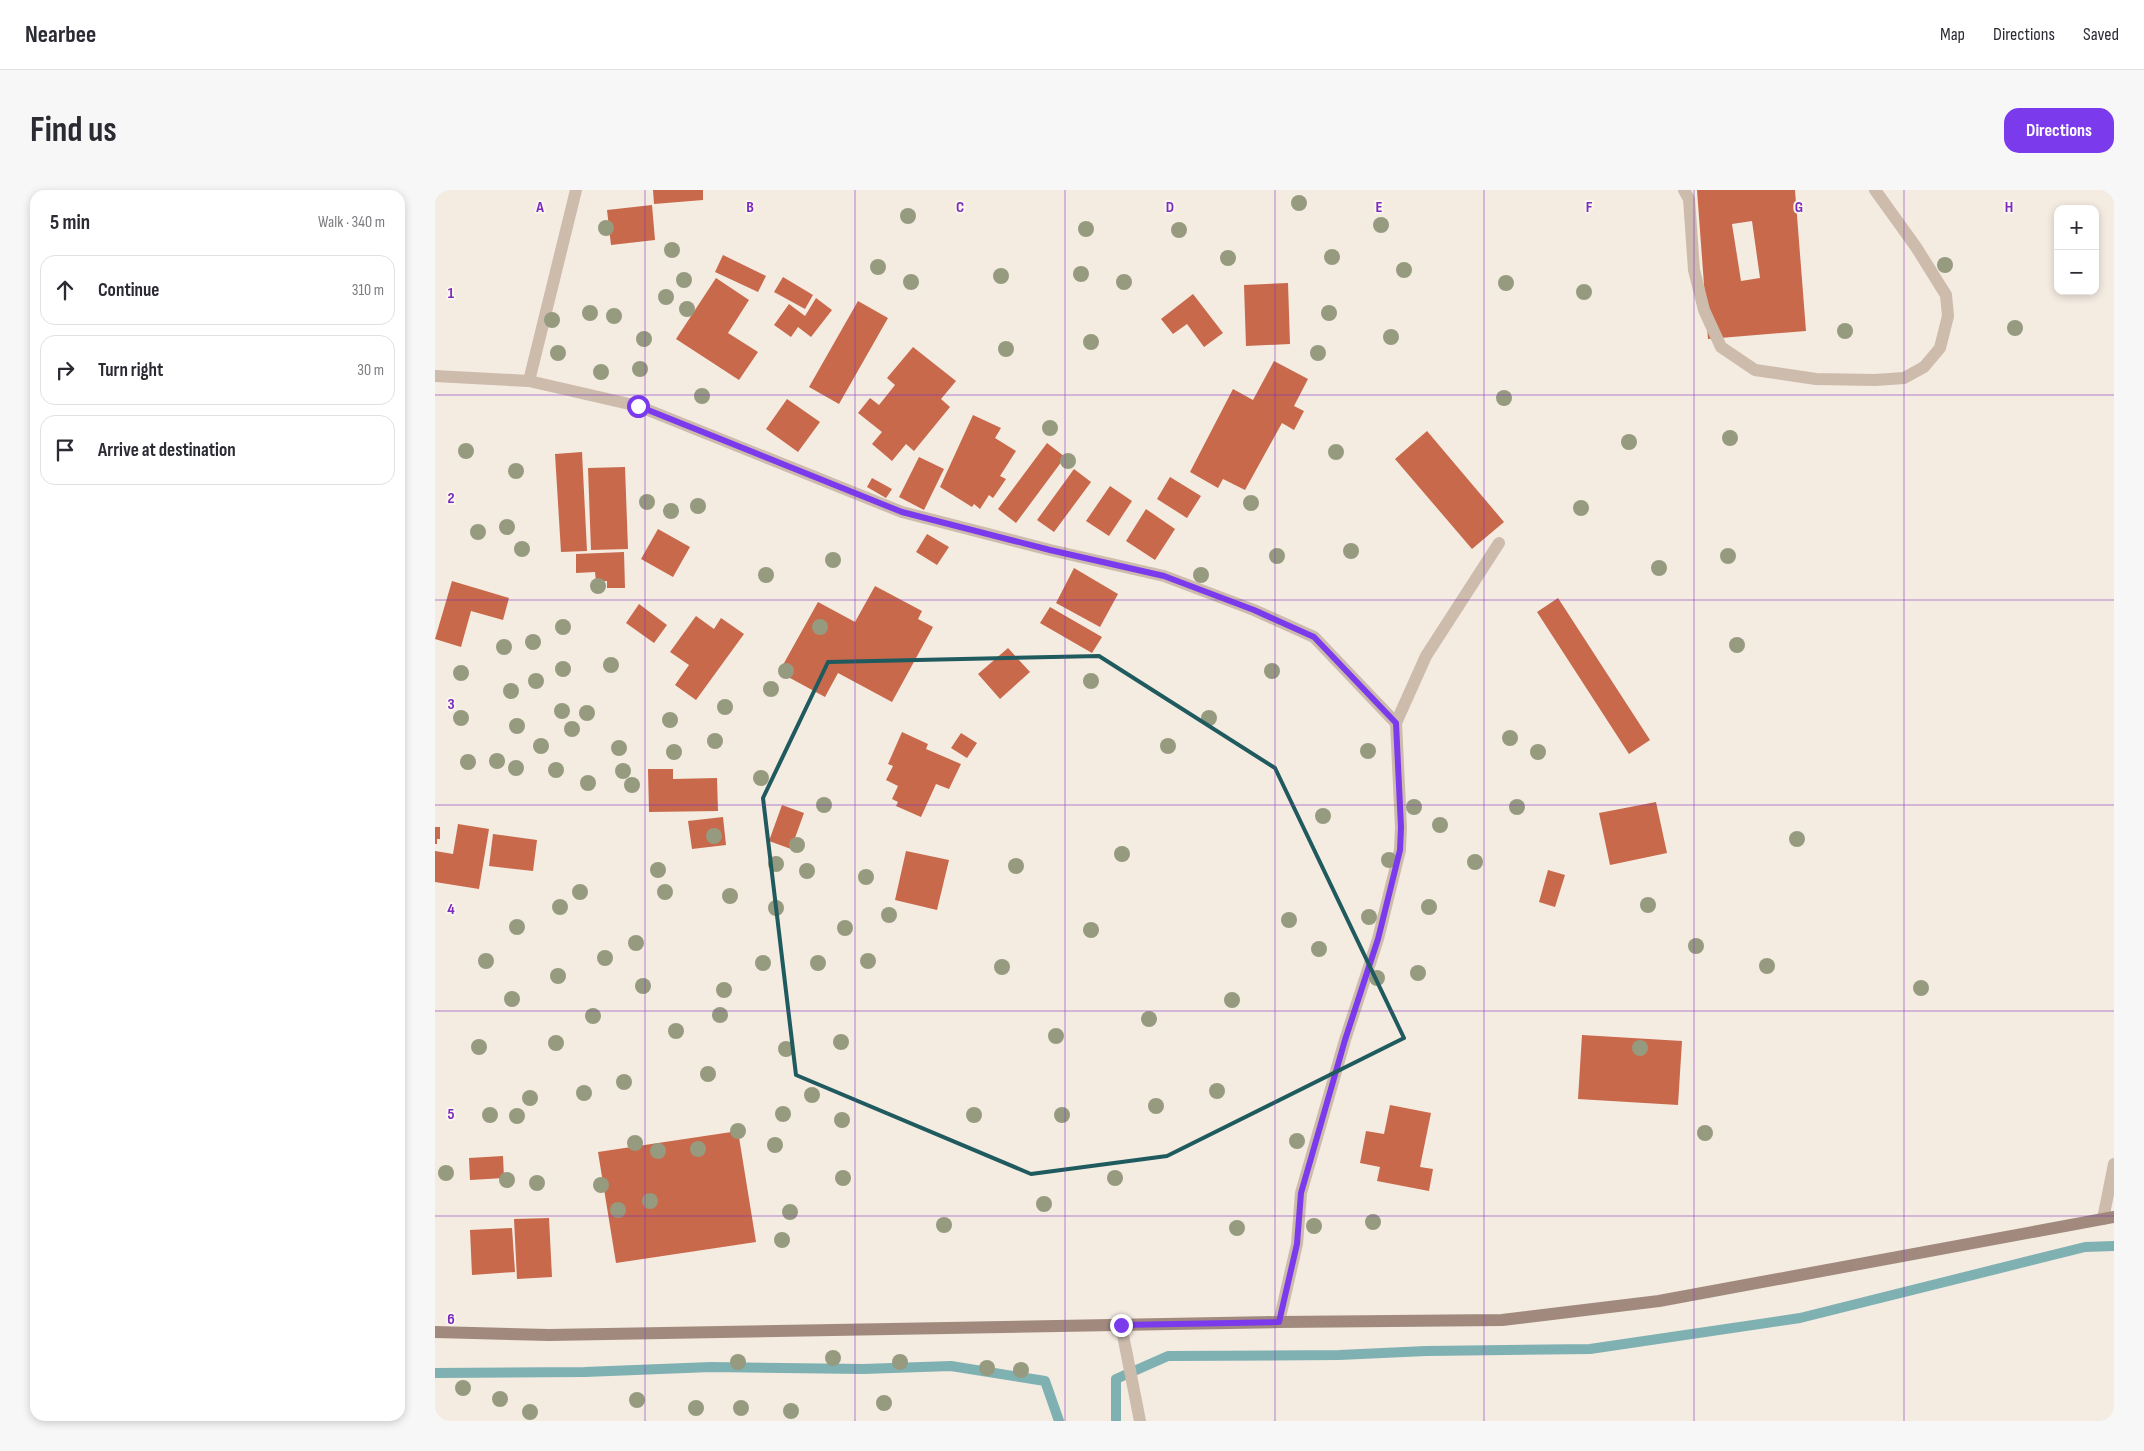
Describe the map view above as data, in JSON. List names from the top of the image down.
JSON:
{
  "page": {
    "header": "Nearbee",
    "nav": ["Map", "Directions", "Saved"],
    "buttons": "Directions",
    "title": "Find us",
    "heading": ["5 min", "Walk · 340 m"],
    "map_buttons": ["+", "−"],
    "list": [
      ["Continue", "310 m"],
      ["Turn right", "30 m"],
      "Arrive at destination"
    ]
  },
  "grid": {
    "columns": [
      "A",
      "B",
      "C",
      "D",
      "E",
      "F",
      "G",
      "H"
    ],
    "rows": [
      "1",
      "2",
      "3",
      "4",
      "5",
      "6"
    ]
  }
}
